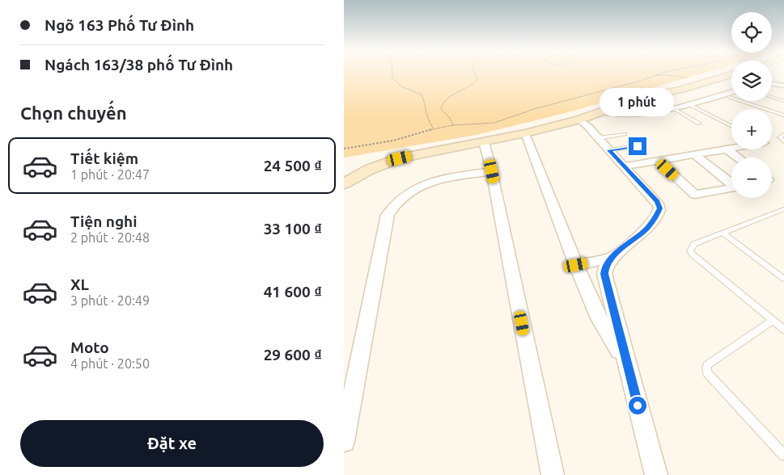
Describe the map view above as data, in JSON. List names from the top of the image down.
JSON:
{
  "page": {
    "banner": ["Ngõ 163 Phố Tư Đình", "Ngách 163/38 phố Tư Đình"],
    "map_buttons": ["+", "−"],
    "bubble": "1 phút",
    "heading": "Chọn chuyến",
    "list": [
      {
        "name": "Tiết kiệm",
        "note": "1 phút · 20:47",
        "value": "24 500 ₫"
      },
      {
        "name": "Tiện nghi",
        "note": "2 phút · 20:48",
        "value": "33 100 ₫"
      },
      {
        "name": "XL",
        "note": "3 phút · 20:49",
        "value": "41 600 ₫"
      },
      {
        "name": "Moto",
        "note": "4 phút · 20:50",
        "value": "29 600 ₫"
      }
    ],
    "buttons": "Đặt xe"
  }
}
